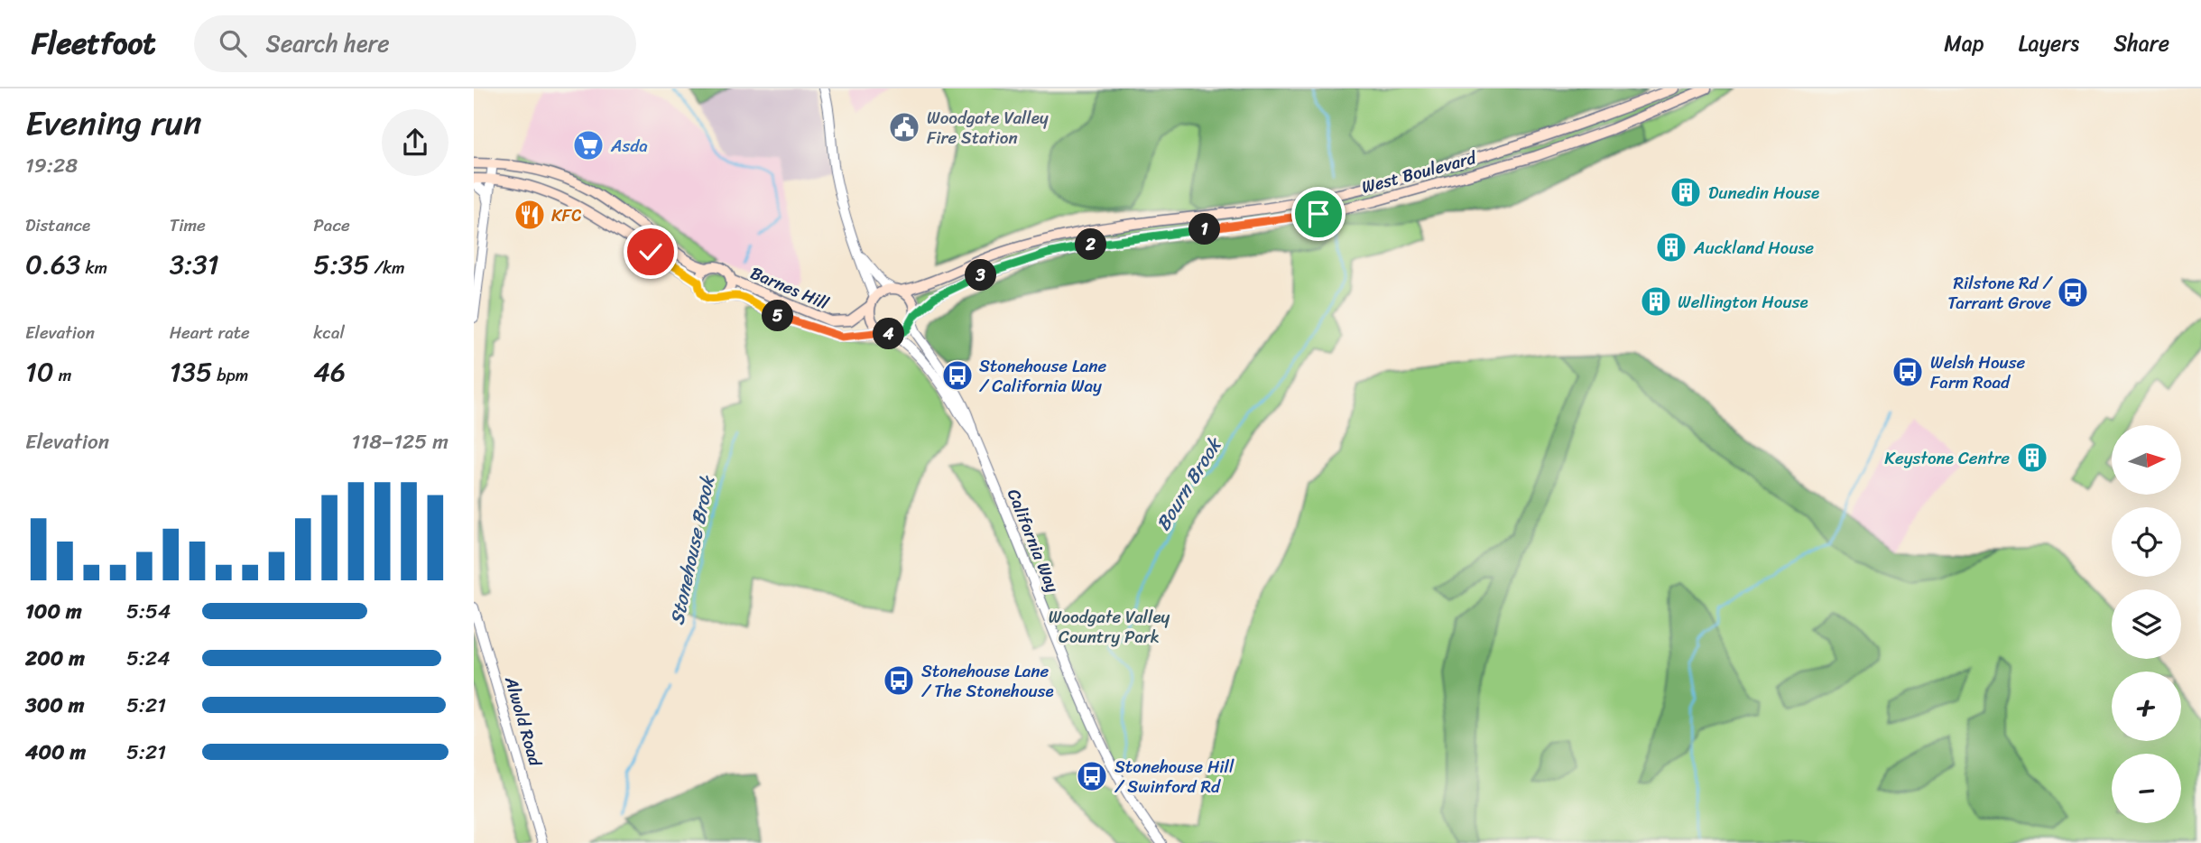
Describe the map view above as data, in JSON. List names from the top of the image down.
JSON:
{
  "streets": {
    "main road": ["West Boulevard", "Barnes Hill"],
    "street": ["California Way", "Alwold Road"]
  },
  "crossings": [
    ["West Boulevard", "Barnes Hill"],
    ["West Boulevard", "California Way"],
    ["Barnes Hill", "California Way"]
  ],
  "water": ["Bourn Brook", "Stonehouse Brook"],
  "parks": ["Woodgate Valley Country Park"],
  "places": {
    "public building": ["Woodgate Valley Fire Station"],
    "supermarket": ["Asda"],
    "building": [
      "Dunedin House",
      "Auckland House",
      "Wellington House",
      "Keystone Centre"
    ],
    "restaurant": ["KFC"],
    "bus stop": [
      "Rilstone Rd / Tarrant Grove",
      "Welsh House Farm Road",
      "Stonehouse Lane / California Way",
      "Stonehouse Lane / The Stonehouse",
      "Stonehouse Hill / Swinford Rd"
    ]
  },
  "north": "right",
  "page": {
    "header": "Fleetfoot",
    "search": "Search here",
    "nav": ["Map", "Layers", "Share"],
    "heading": ["Evening run", "19:28"],
    "stats": [
      ["Distance", "0.63 km"],
      ["Time", "3:31"],
      ["Pace", "5:35 /km"],
      ["Elevation", "10 m"],
      ["Heart rate", "135 bpm"],
      ["kcal", "46"]
    ],
    "pins": [
      "1",
      "2",
      "3",
      "5",
      "4"
    ],
    "chart": ["Elevation", "118–125 m"],
    "map_buttons": ["+", "−"],
    "list": [
      {
        "name": "100 m",
        "note": "5:54"
      },
      {
        "name": "200 m",
        "note": "5:24"
      },
      {
        "name": "300 m",
        "note": "5:21"
      },
      {
        "name": "400 m",
        "note": "5:21"
      }
    ]
  }
}
